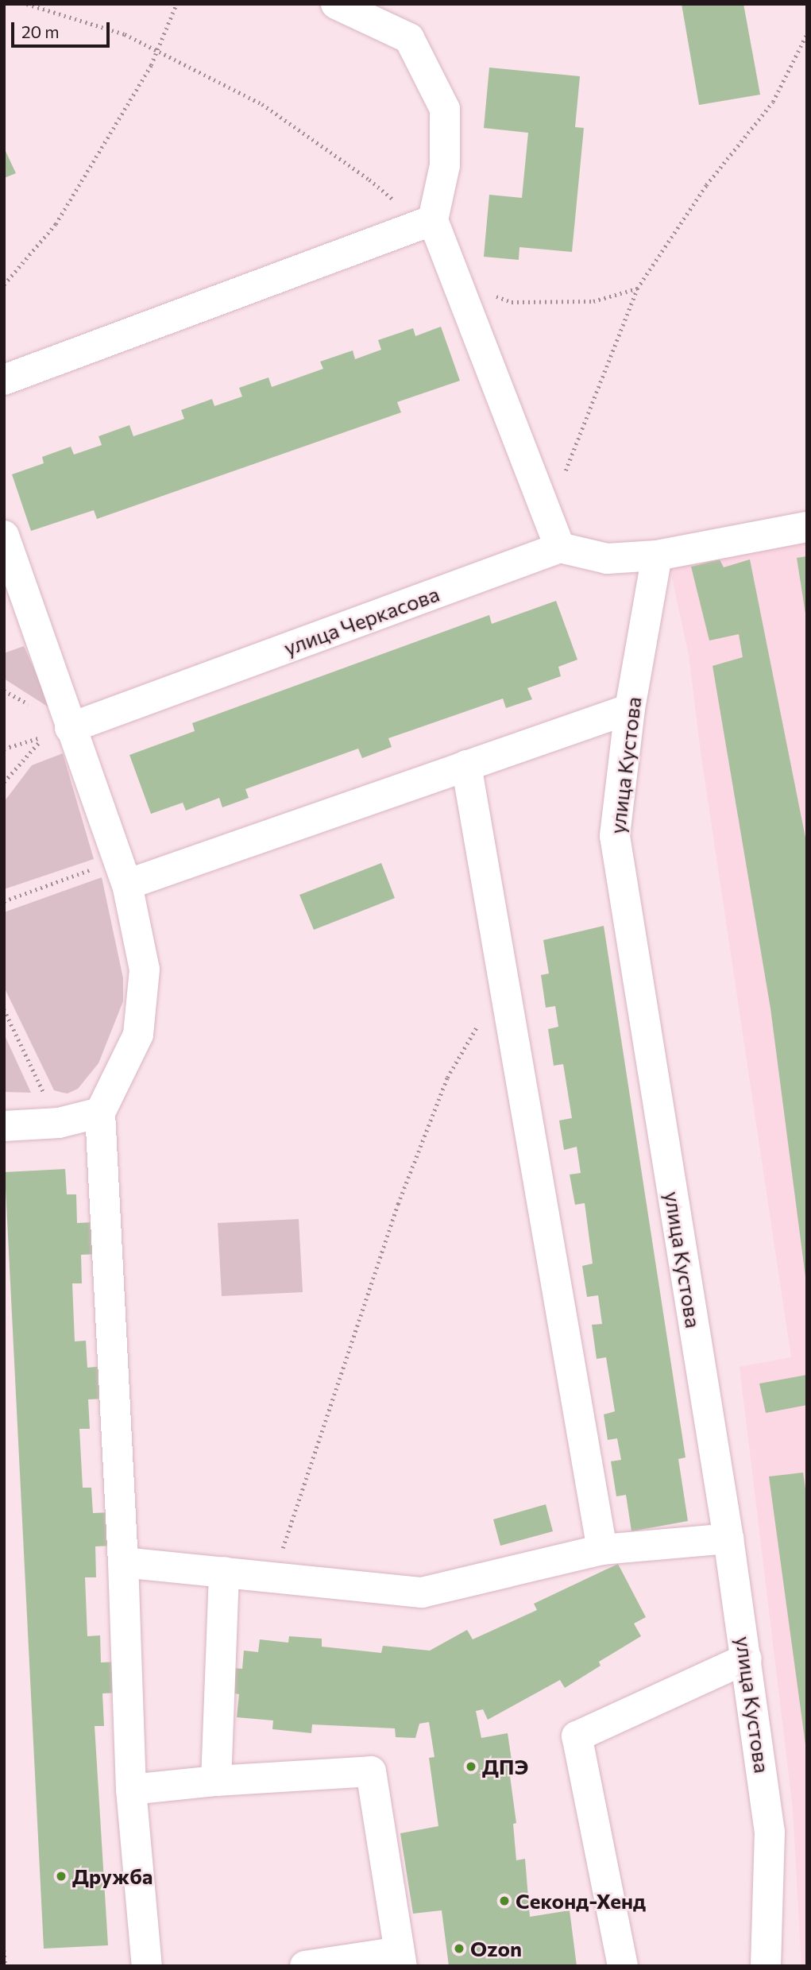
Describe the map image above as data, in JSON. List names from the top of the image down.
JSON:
{
  "streets": {
    "street": ["улица Черкасова", "улица Кустова"]
  },
  "places": [
    "ДПЭ",
    "Дружба",
    "Секонд-Хенд",
    "Ozon"
  ],
  "scale_bar": "20 m"
}
